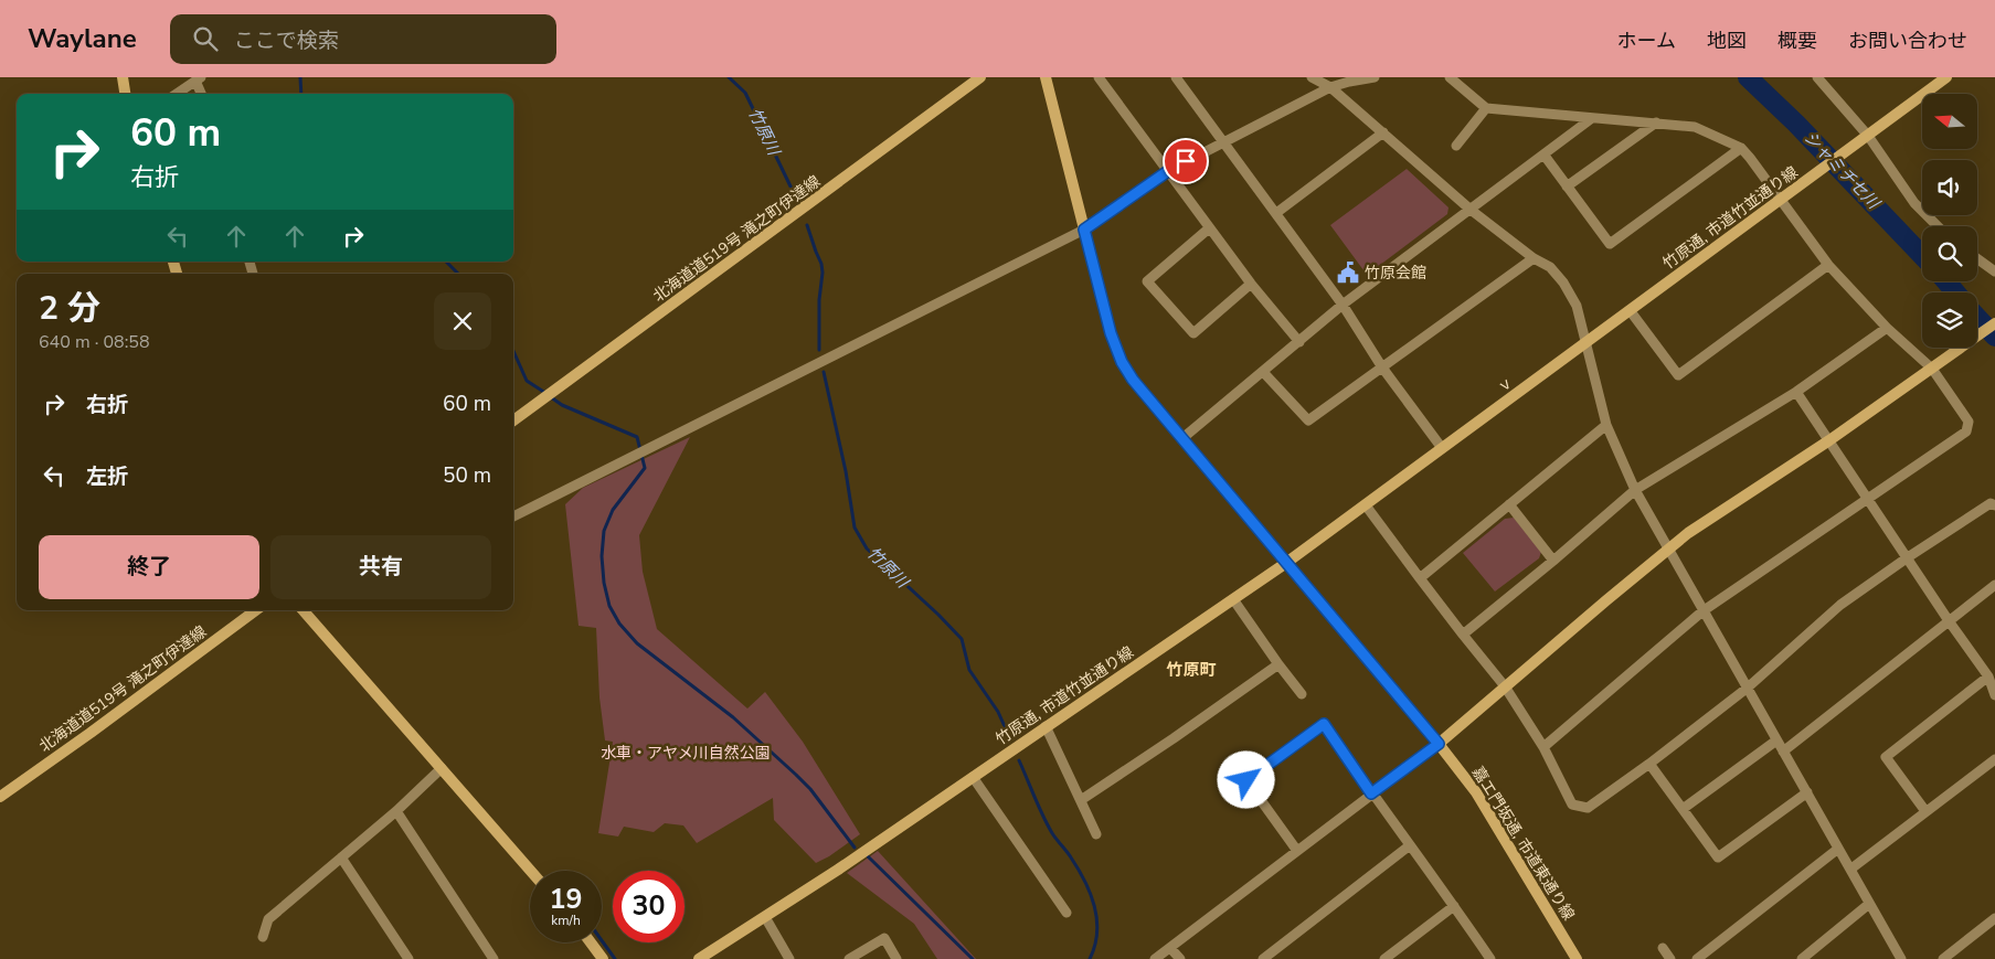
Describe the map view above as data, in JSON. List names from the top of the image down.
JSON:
{
  "streets": {
    "street": [
      "竹原通, 市道竹並通り線",
      "北海道道519号 滝之町伊達線",
      "ｖ",
      "嘉エ門坂通, 市道東通り線"
    ]
  },
  "crossings": [
    ["竹原通, 市道竹並通り線", "ｖ"],
    ["竹原通, 市道竹並通り線", "嘉エ門坂通, 市道東通り線"]
  ],
  "districts": ["竹原町"],
  "water": ["竹原川", "シャミチセ川"],
  "parks": ["水車・アヤメ川自然公園"],
  "places": {
    "public building": ["竹原会館"]
  },
  "north": "left",
  "page": {
    "header": "Waylane",
    "search": "ここで検索",
    "nav": [
      "ホーム",
      "地図",
      "概要",
      "お問い合わせ"
    ],
    "turn": ["60 m", "右折"],
    "heading": ["2 分", "640 m · 08:58"],
    "list": [
      {
        "name": "右折",
        "value": "60 m"
      },
      {
        "name": "左折",
        "value": "50 m"
      }
    ],
    "buttons": ["終了", "共有"],
    "speed": "19 km/h",
    "limit": "30"
  }
}
